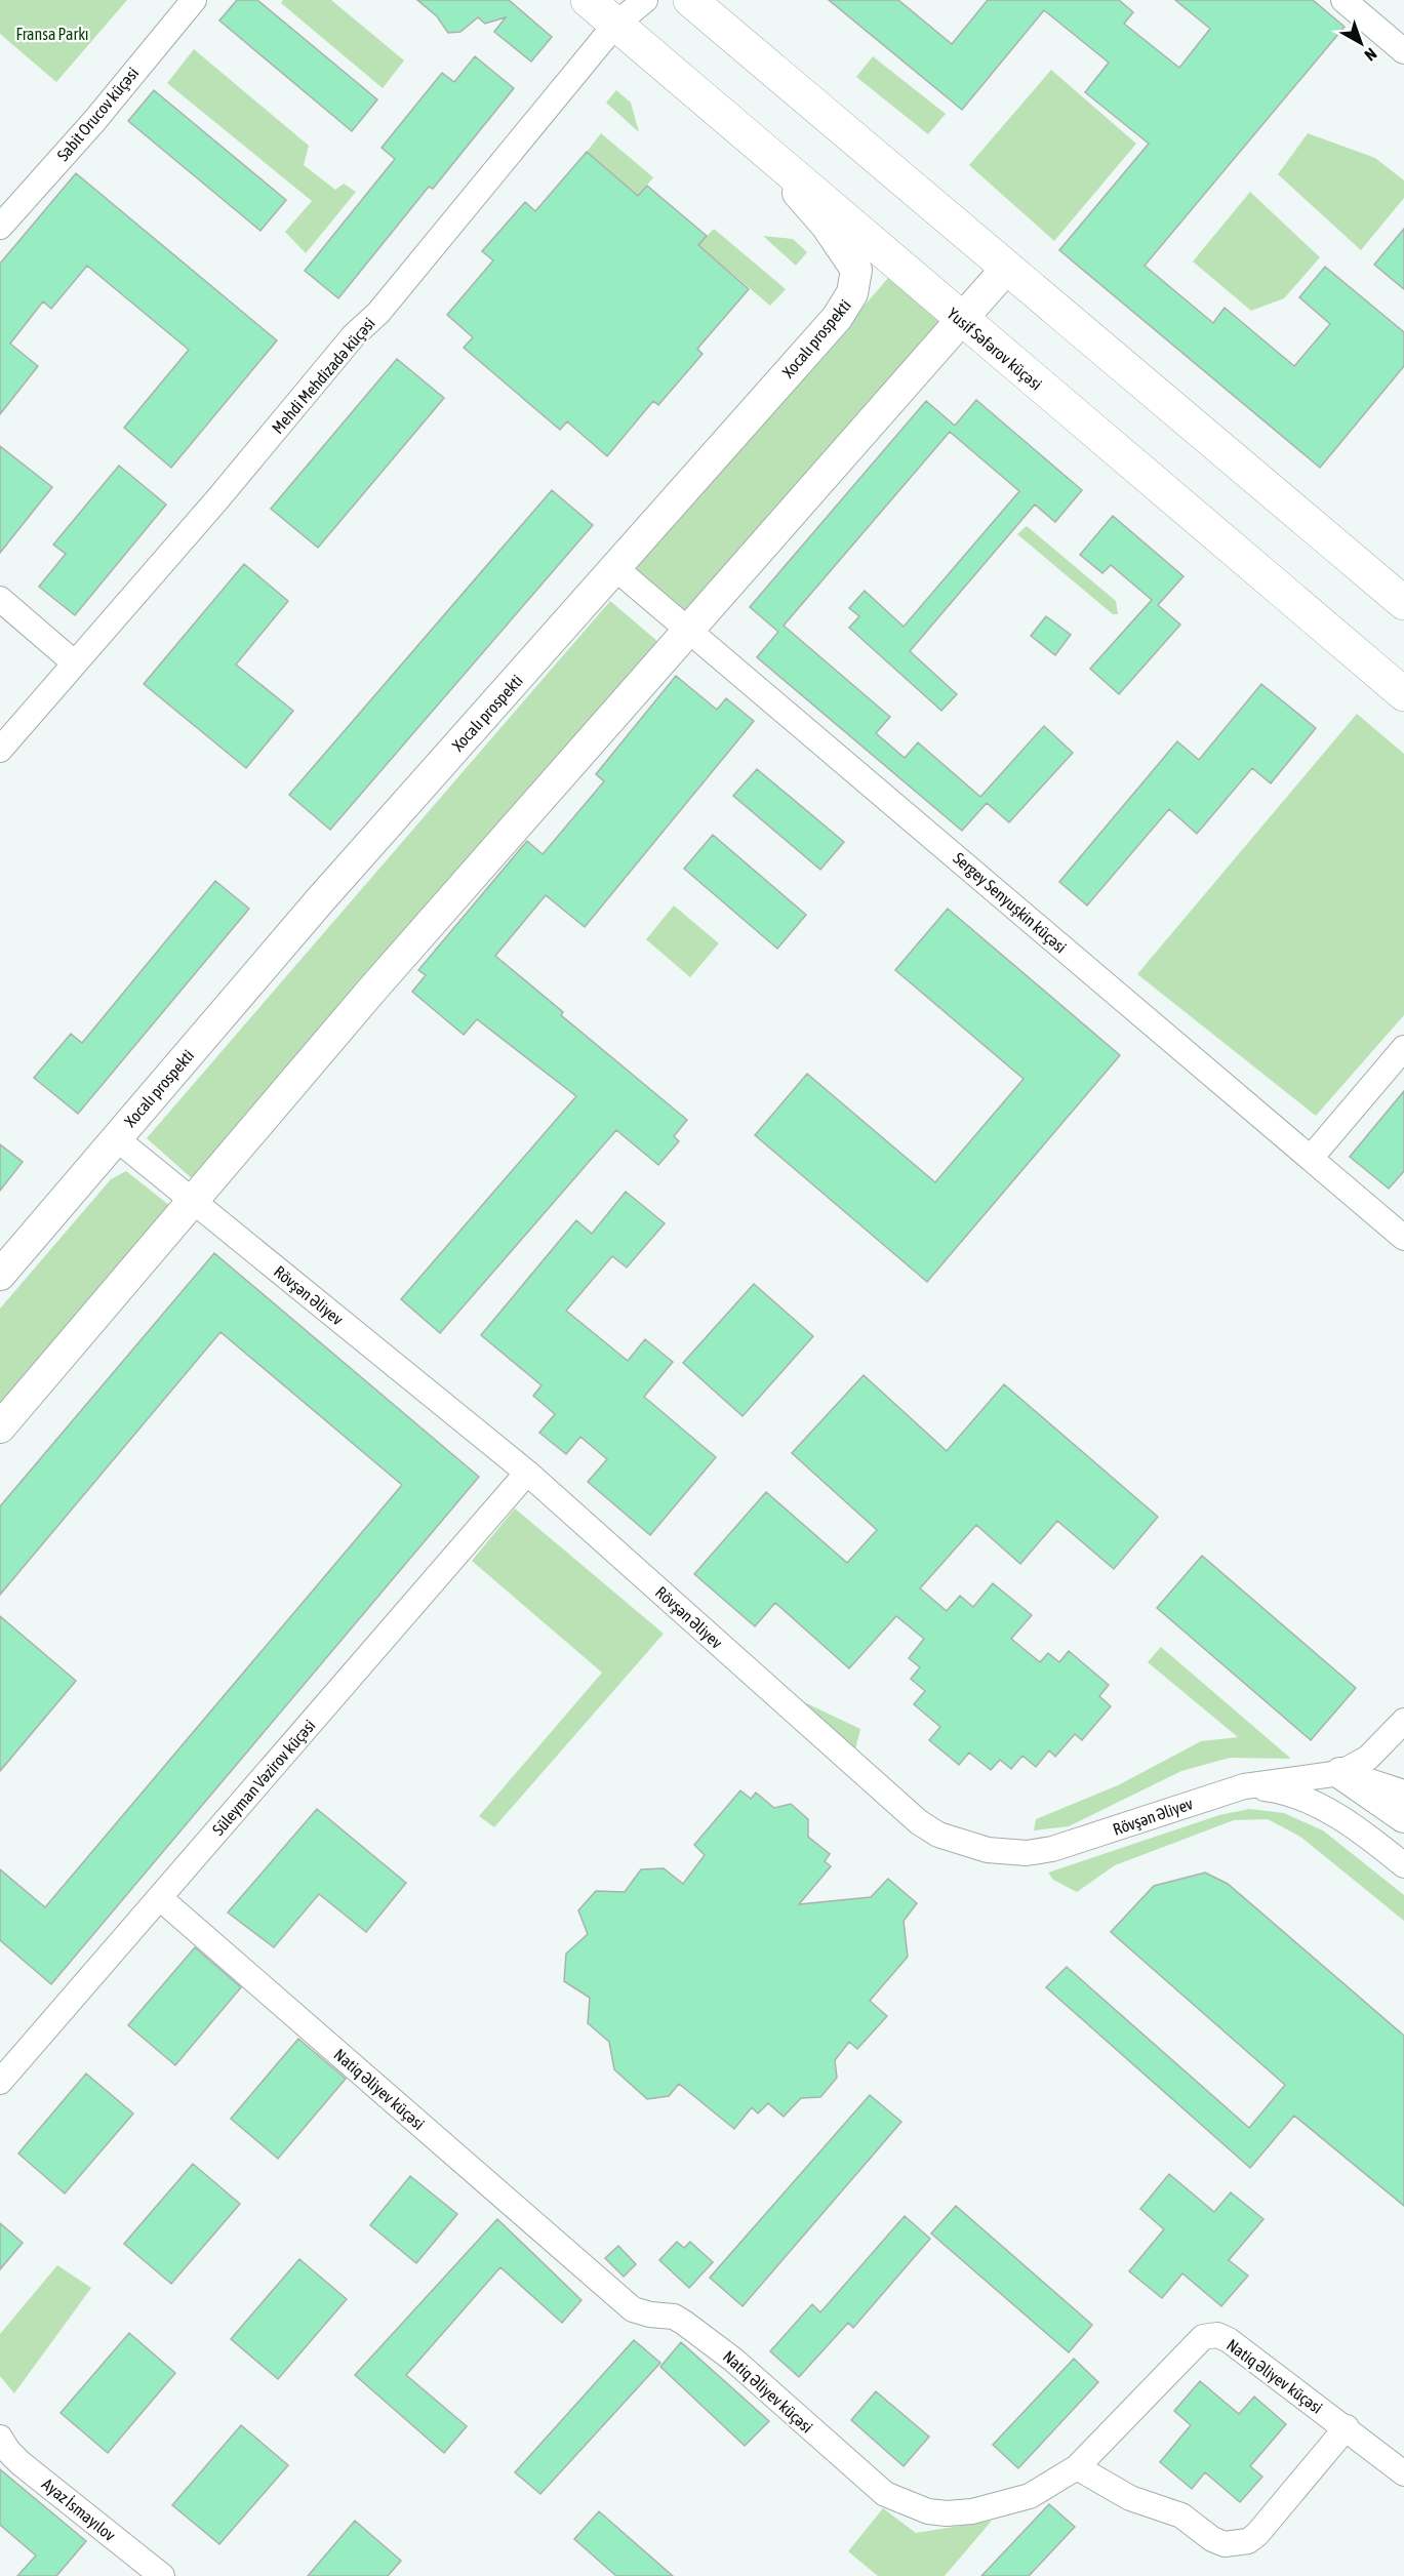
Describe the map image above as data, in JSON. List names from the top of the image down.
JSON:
{
  "streets": {
    "highway": ["Yusif Səfərov küçəsi"],
    "main road": ["Xocalı prospekti"],
    "street": [
      "Sabit Orucov küçəsi",
      "Mehdi Mehdizadə küçəsi",
      "Sergey Senyuşkin küçəsi",
      "Rövşən Əliyev",
      "Süleyman Vəzirov küçəsi",
      "Natiq Əliyev küçəsi",
      "Ayaz İsmayılov"
    ]
  },
  "crossings": [
    ["Xocalı prospekti", "Yusif Səfərov küçəsi"],
    ["Xocalı prospekti", "Sergey Senyuşkin küçəsi"],
    ["Xocalı prospekti", "Rövşən Əliyev"],
    ["Yusif Səfərov küçəsi", "Mehdi Mehdizadə küçəsi"],
    ["Rövşən Əliyev", "Süleyman Vəzirov küçəsi"],
    ["Süleyman Vəzirov küçəsi", "Natiq Əliyev küçəsi"]
  ],
  "parks": ["Fransa Parkı"],
  "north": "bottom right"
}
